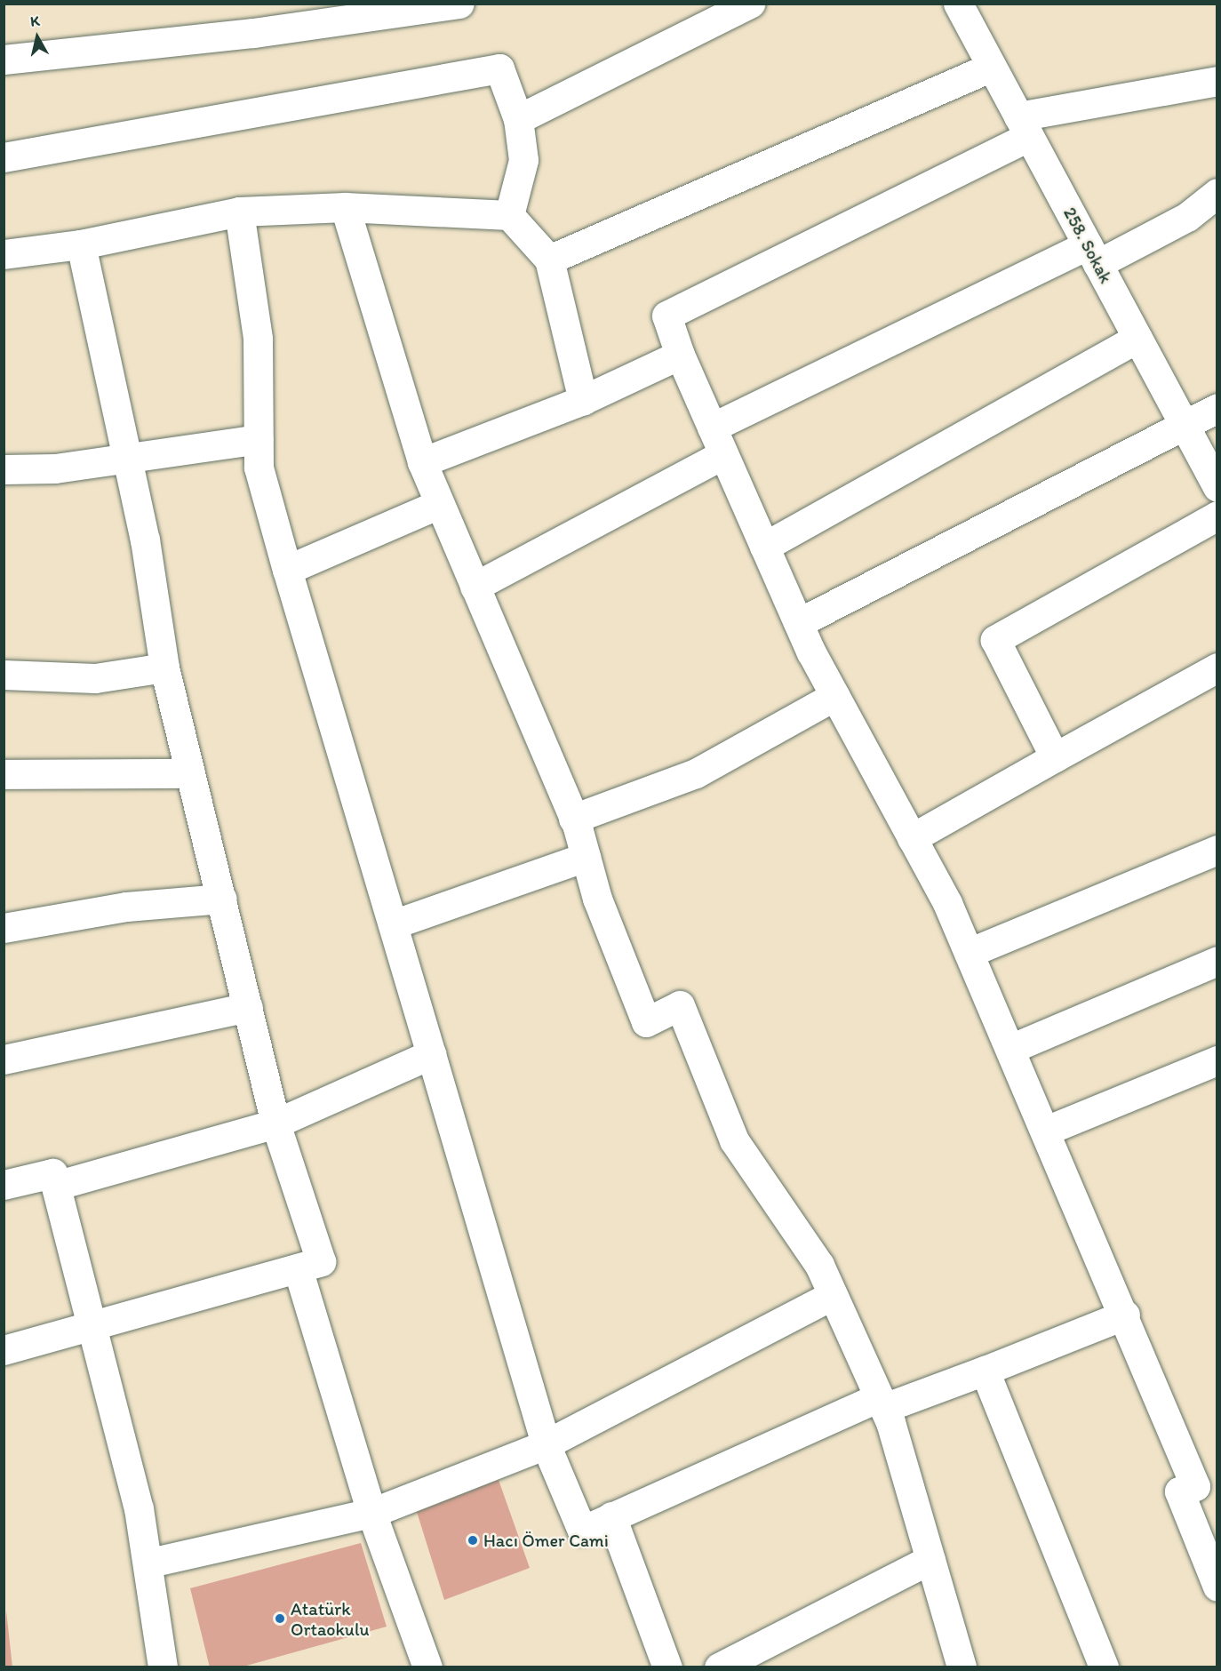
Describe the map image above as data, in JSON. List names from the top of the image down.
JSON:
{
  "streets": {
    "street": ["258. Sokak"]
  },
  "places": ["Hacı Ömer Cami", "Atatürk Ortaokulu"],
  "north": "top"
}
